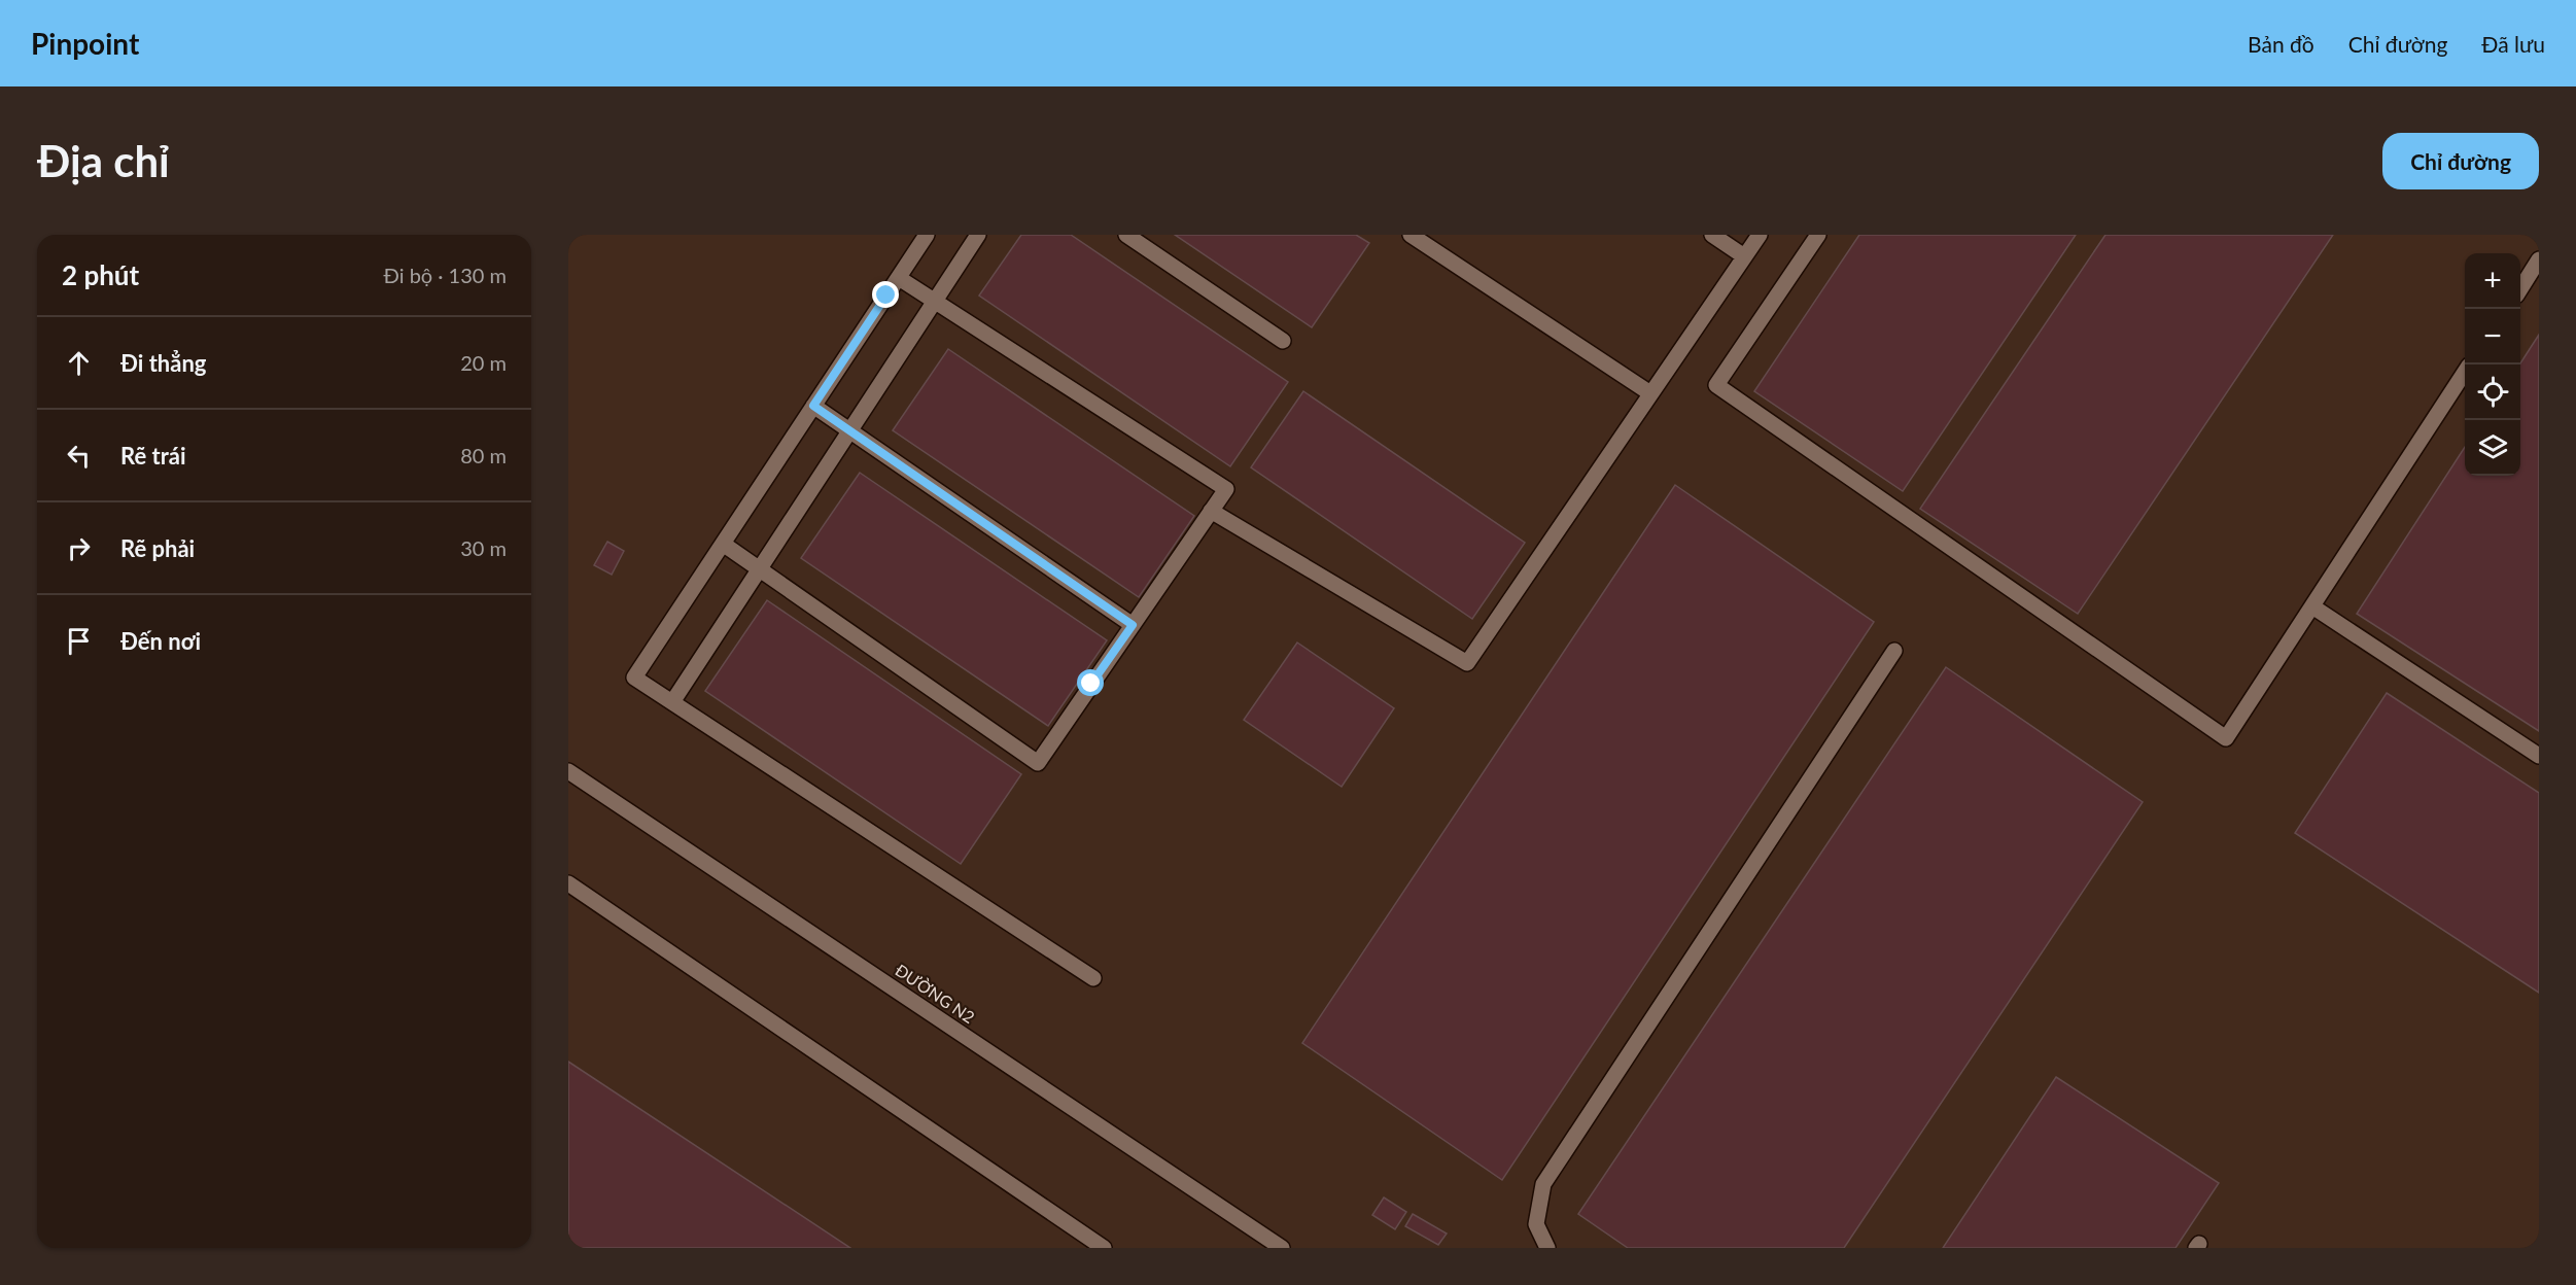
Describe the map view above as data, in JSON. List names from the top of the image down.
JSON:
{
  "streets": {
    "street": ["ĐƯỜNG N2"]
  },
  "page": {
    "header": "Pinpoint",
    "nav": ["Bản đồ", "Chỉ đường", "Đã lưu"],
    "buttons": "Chỉ đường",
    "title": "Địa chỉ",
    "heading": ["2 phút", "Đi bộ · 130 m"],
    "map_buttons": ["+", "−"],
    "list": [
      ["Đi thẳng", "20 m"],
      ["Rẽ trái", "80 m"],
      ["Rẽ phải", "30 m"],
      "Đến nơi"
    ]
  }
}
